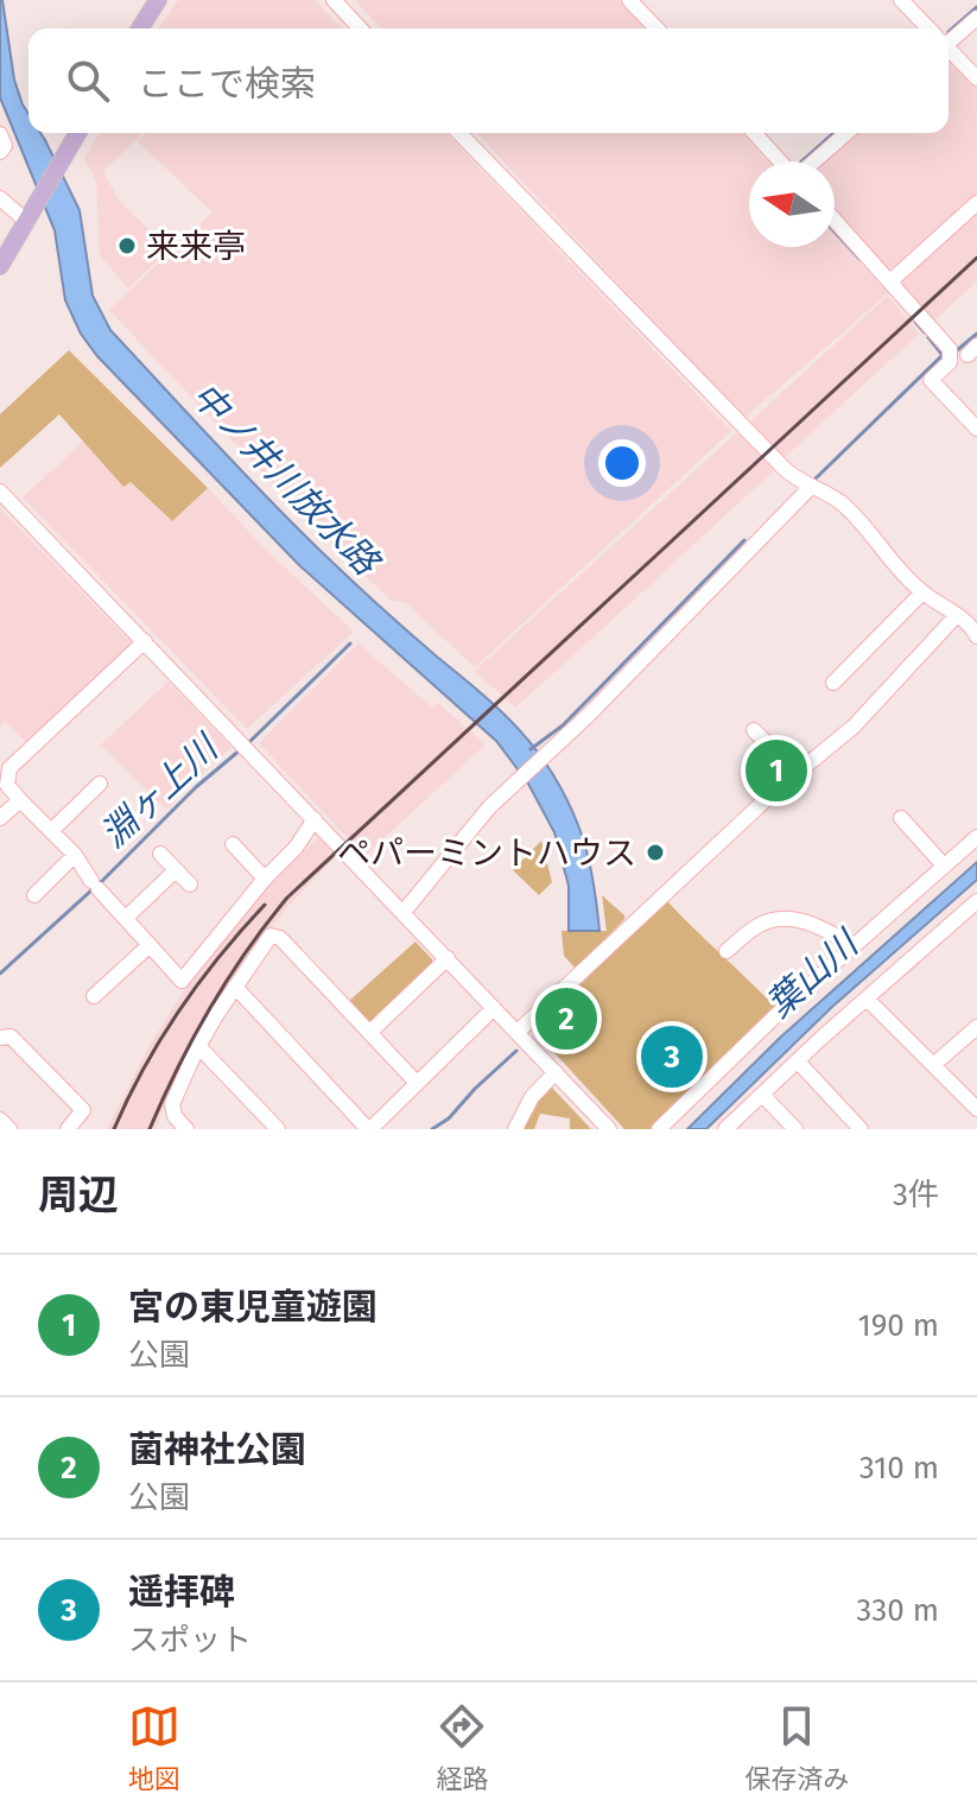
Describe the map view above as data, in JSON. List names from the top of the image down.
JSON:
{
  "water": ["中ノ井川放水路", "淵ヶ上川", "葉山川"],
  "places": ["来来亭", "ペパーミントハウス"],
  "north": "left",
  "page": {
    "search": "ここで検索",
    "pins": ["1", "2", "3"],
    "heading": ["周辺", "3件"],
    "list": [
      {
        "mark": "1",
        "name": "宮の東児童遊園",
        "note": "公園",
        "value": "190 m"
      },
      {
        "mark": "2",
        "name": "菌神社公園",
        "note": "公園",
        "value": "310 m"
      },
      {
        "mark": "3",
        "name": "遥拝碑",
        "note": "スポット",
        "value": "330 m"
      }
    ],
    "nav": ["地図", "経路", "保存済み"]
  }
}
